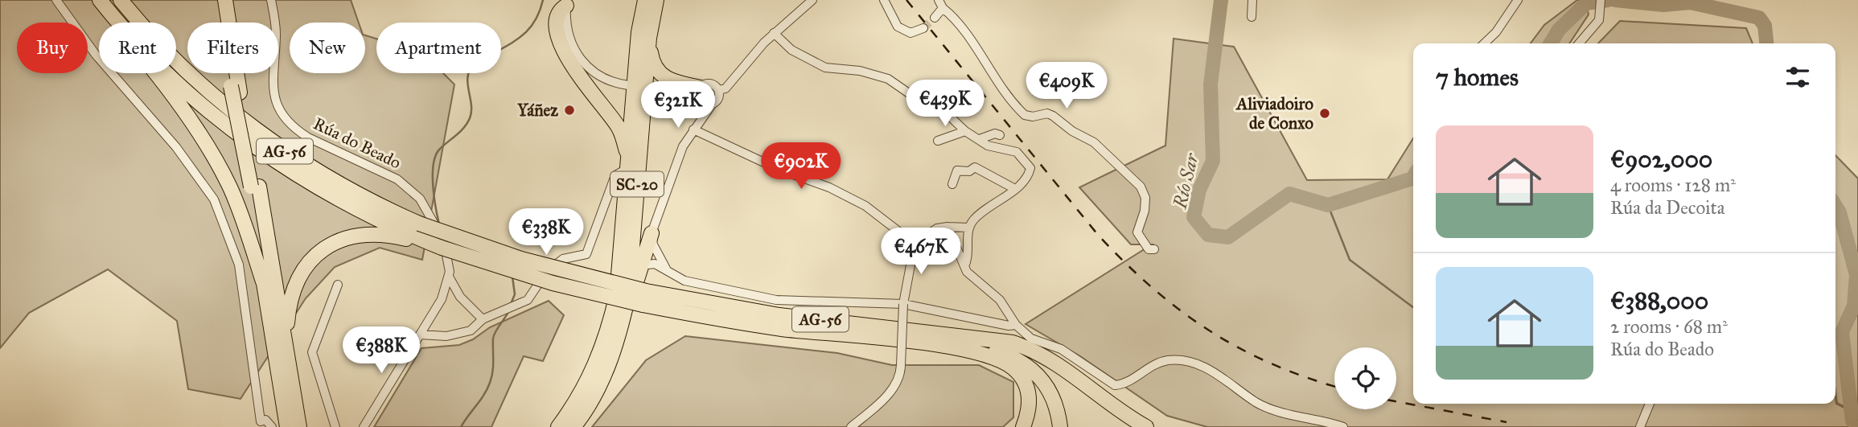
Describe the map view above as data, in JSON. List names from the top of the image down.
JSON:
{
  "streets": {
    "highway": ["AG-56", "SC-20"],
    "street": ["Rúa do Beado"]
  },
  "water": ["Río Sar"],
  "places": ["Yáñez", "Aliviadoiro de Conxo"],
  "page": {
    "chip": [
      "Buy",
      "Rent",
      "Filters",
      "New",
      "Apartment"
    ],
    "heading": "7 homes",
    "price": [
      "€409K",
      "€439K",
      "€321K",
      "€902K",
      "€338K",
      "€467K",
      "€388K"
    ],
    "list": [
      {
        "name": "€902,000",
        "note": "4 rooms · 128 m² · Rúa da Decoita"
      },
      {
        "name": "€388,000",
        "note": "2 rooms · 68 m² · Rúa do Beado"
      }
    ]
  }
}
